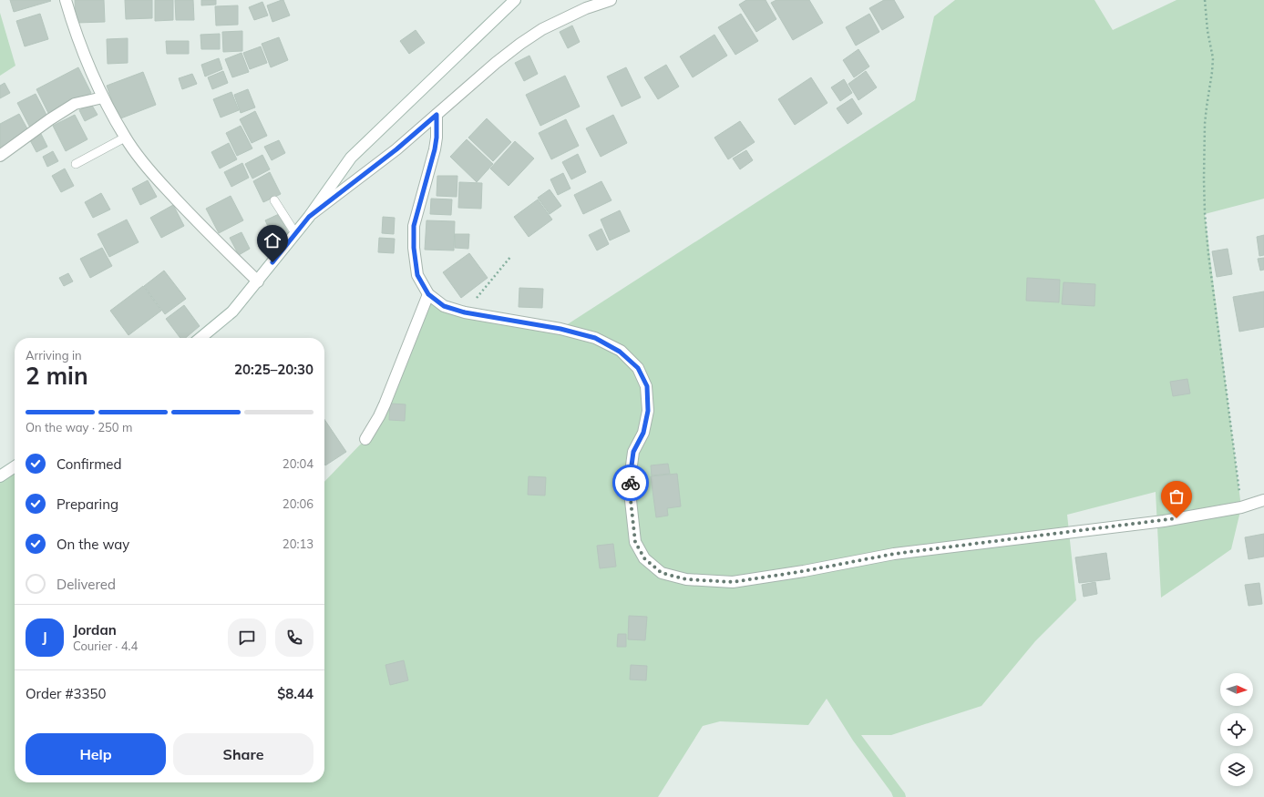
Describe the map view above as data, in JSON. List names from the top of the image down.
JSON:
{
  "north": "right",
  "page": {
    "heading": ["2 min", "Arriving in", "20:25–20:30"],
    "panel": [
      "Jordan",
      "Courier · 4.4",
      "Order #3350",
      "$8.44"
    ],
    "bar": "On the way · 250 m",
    "list": [
      ["Confirmed", "20:04"],
      ["Preparing", "20:06"],
      ["On the way", "20:13"],
      "Delivered"
    ],
    "round": "J",
    "buttons": ["Help", "Share"]
  }
}
